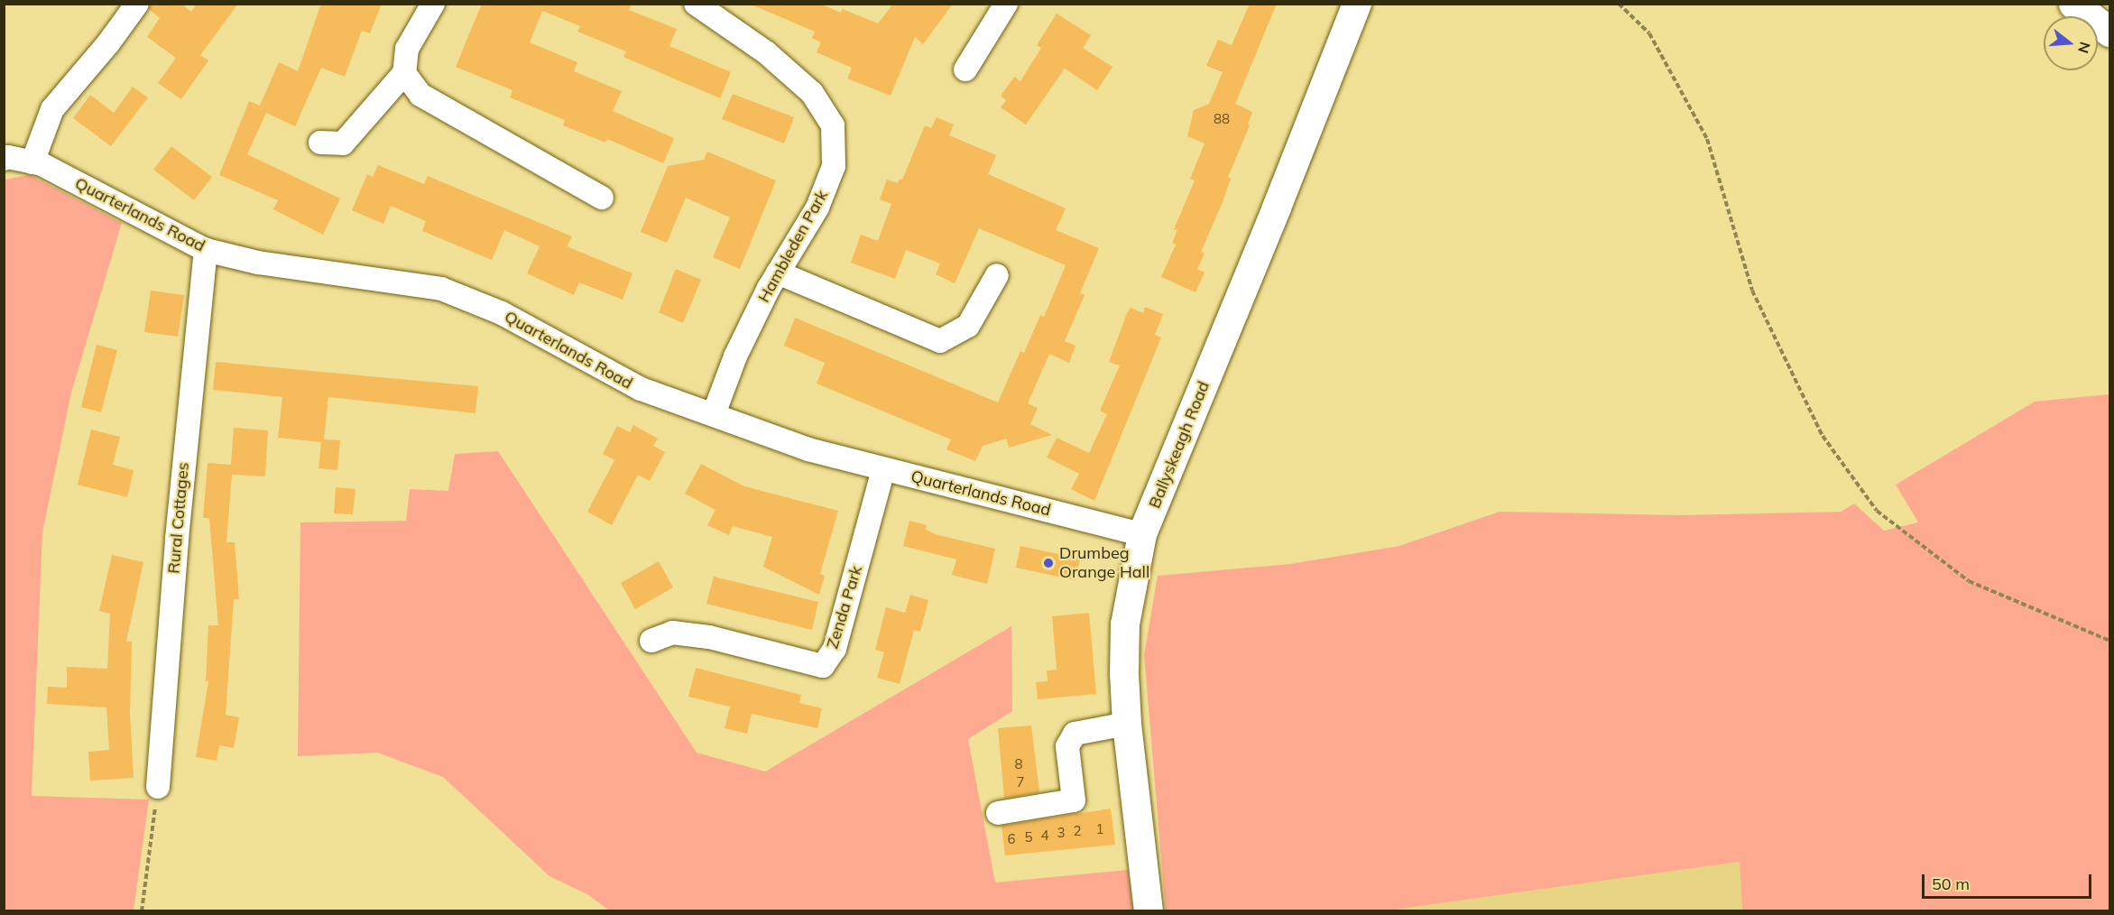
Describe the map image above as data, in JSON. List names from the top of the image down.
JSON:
{
  "streets": {
    "main road": ["Ballyskeagh Road"],
    "street": [
      "Quarterlands Road",
      "Hambleden Park",
      "Rural Cottages",
      "Zenda Park"
    ]
  },
  "crossings": [
    ["Quarterlands Road", "Hambleden Park"],
    ["Quarterlands Road", "Ballyskeagh Road"],
    ["Quarterlands Road", "Rural Cottages"],
    ["Quarterlands Road", "Zenda Park"]
  ],
  "places": ["Drumbeg Orange Hall"],
  "house_numbers": [
    "88",
    "8",
    "7",
    "1",
    "2",
    "3",
    "4",
    "5",
    "6"
  ],
  "scale_bar": "50 m",
  "north": "right"
}
